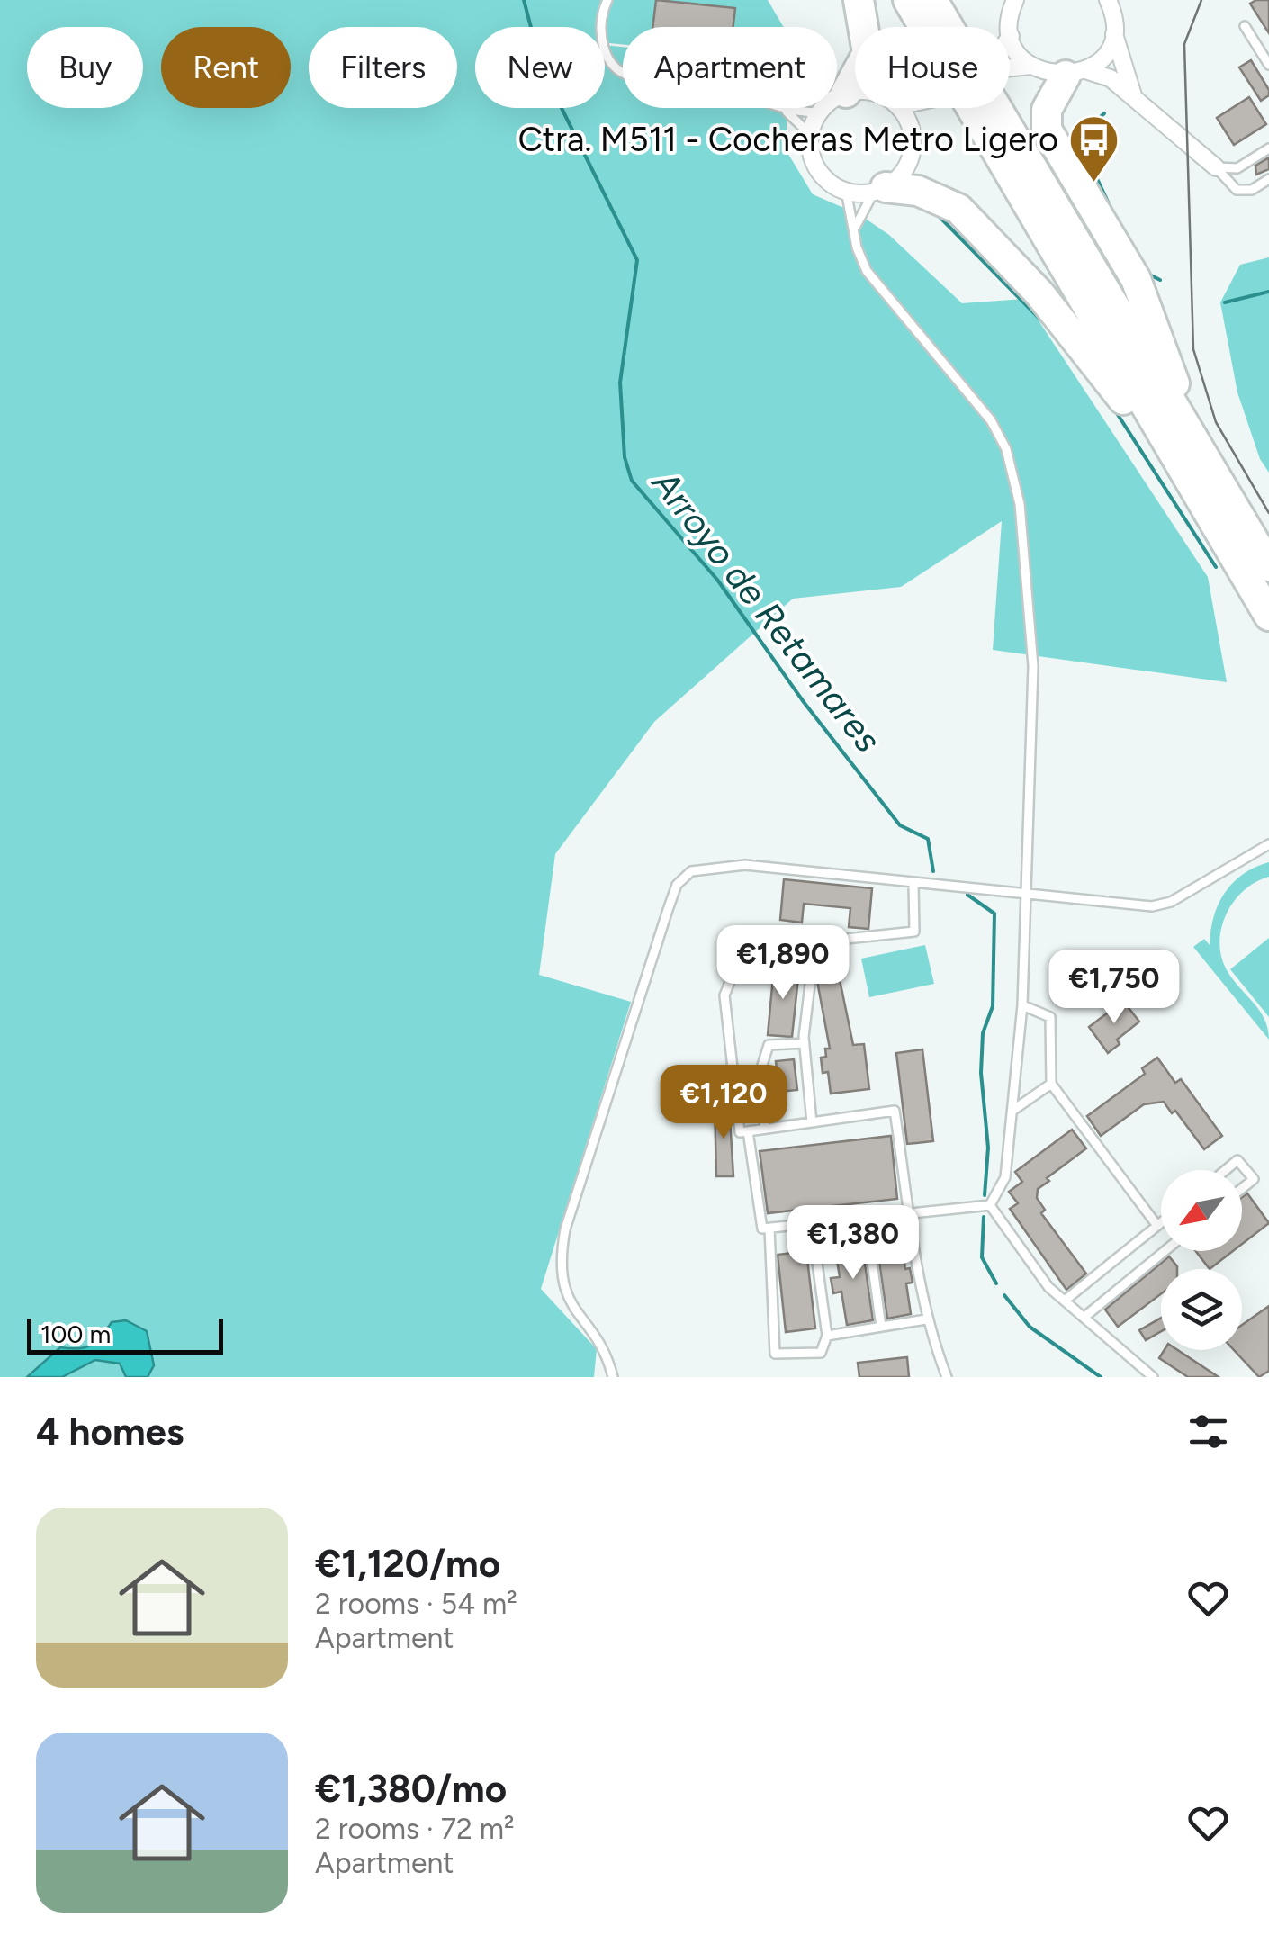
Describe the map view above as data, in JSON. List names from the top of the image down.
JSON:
{
  "water": ["Arroyo de Retamares"],
  "places": {
    "bus stop": ["Ctra. M511 - Cocheras Metro Ligero"]
  },
  "scale_bar": "100 m",
  "north": "bottom left",
  "page": {
    "chip": [
      "Buy",
      "Rent",
      "Filters",
      "New",
      "Apartment",
      "House"
    ],
    "price": [
      "€1,890",
      "€1,750",
      "€1,120",
      "€1,380"
    ],
    "scale": "100 m",
    "heading": "4 homes",
    "list": [
      {
        "name": "€1,120/mo",
        "note": "2 rooms · 54 m² · Apartment"
      },
      {
        "name": "€1,380/mo",
        "note": "2 rooms · 72 m² · Apartment"
      }
    ]
  }
}
